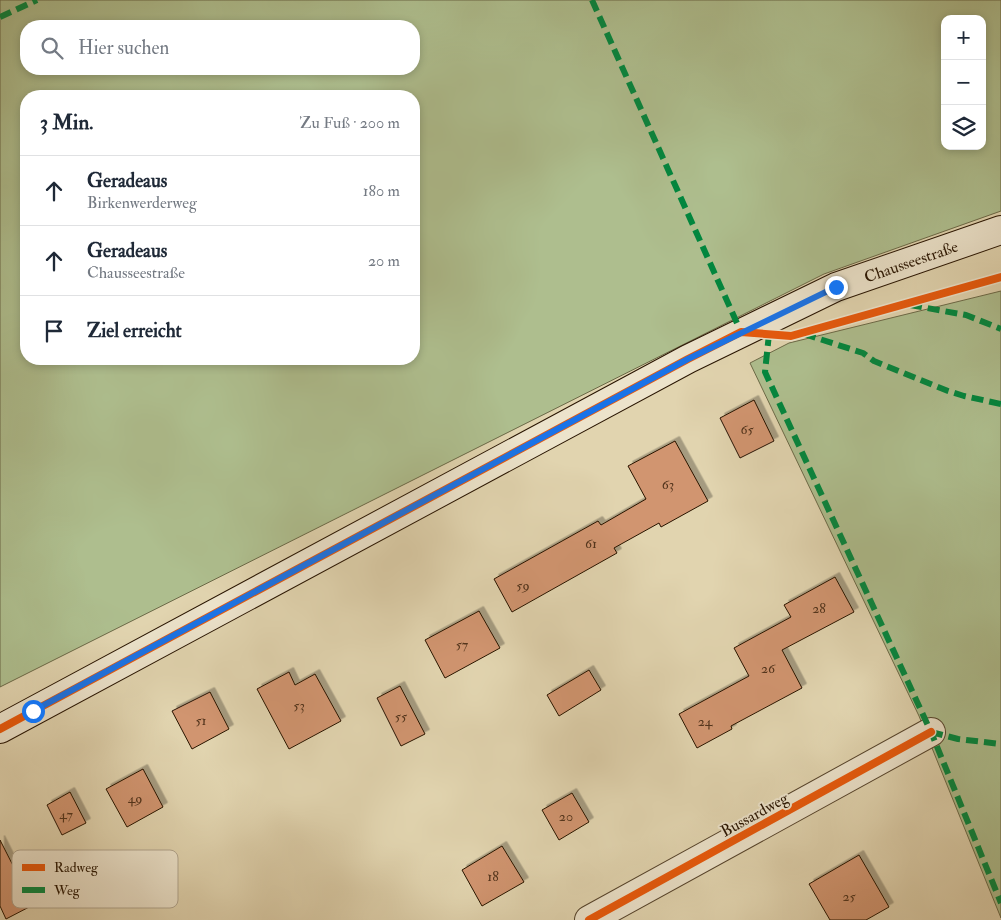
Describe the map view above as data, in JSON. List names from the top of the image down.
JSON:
{
  "streets": {
    "street": ["Chausseestraße", "Bussardweg"]
  },
  "house_numbers": [
    "65",
    "63",
    "61",
    "59",
    "28",
    "57",
    "26",
    "53",
    "55",
    "51",
    "24",
    "49",
    "47",
    "20",
    "18",
    "25"
  ],
  "legend": ["Radweg", "Weg"],
  "page": {
    "map_buttons": ["+", "−"],
    "search": "Hier suchen",
    "heading": ["3 Min.", "Zu Fuß · 200 m"],
    "list": [
      ["Geradeaus", "Birkenwerderweg", "180 m"],
      ["Geradeaus", "Chausseestraße", "20 m"],
      "Ziel erreicht"
    ]
  }
}
